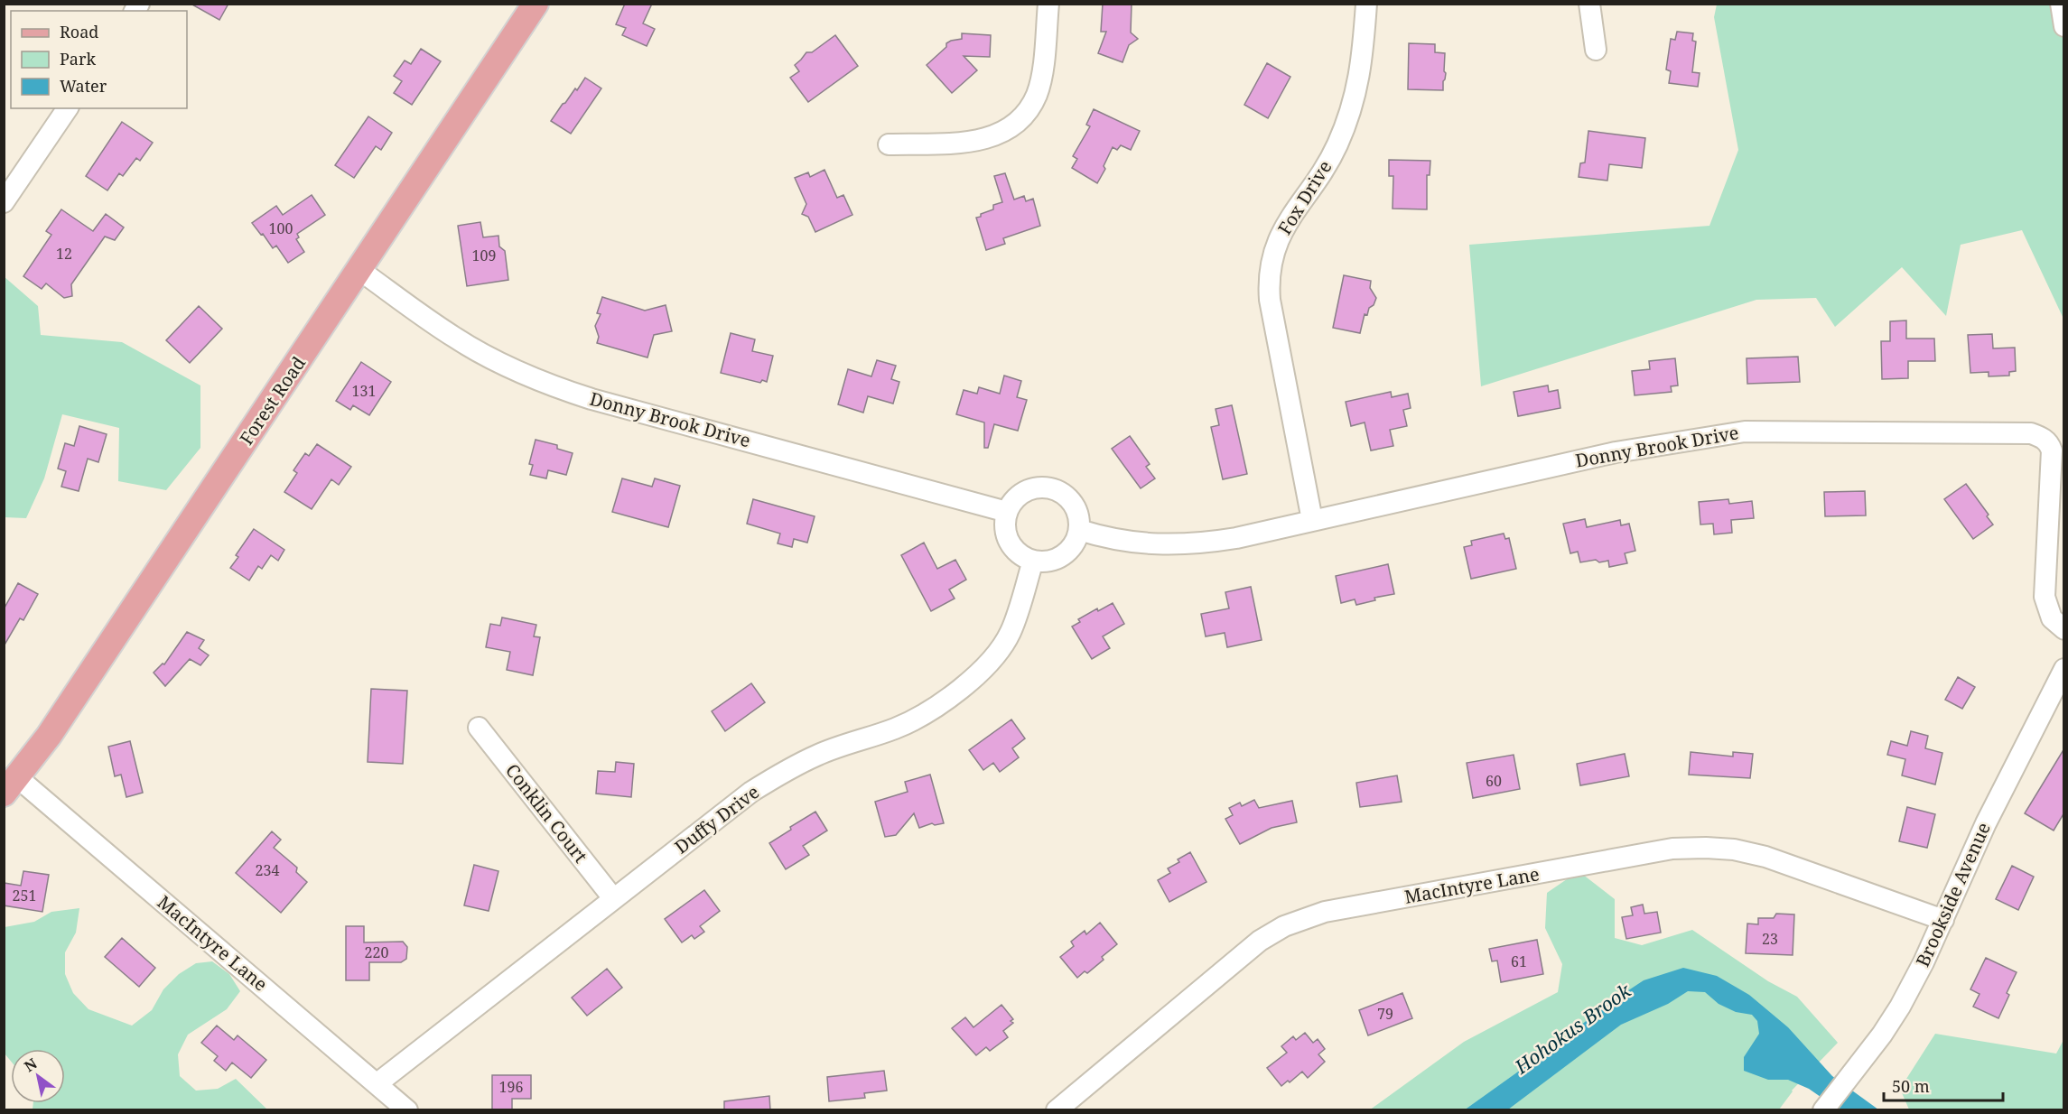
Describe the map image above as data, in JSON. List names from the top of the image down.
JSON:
{
  "streets": {
    "main road": ["Forest Road"],
    "street": [
      "Fox Drive",
      "Donny Brook Drive",
      "Conklin Court",
      "Duffy Drive",
      "MacIntyre Lane",
      "Brookside Avenue"
    ]
  },
  "crossings": [
    ["Fox Drive", "Donny Brook Drive"],
    ["Forest Road", "Donny Brook Drive"],
    ["Forest Road", "MacIntyre Lane"],
    ["Donny Brook Drive", "Duffy Drive"],
    ["Conklin Court", "Duffy Drive"],
    ["Duffy Drive", "MacIntyre Lane"],
    ["MacIntyre Lane", "Brookside Avenue"]
  ],
  "water": ["Hohokus Brook"],
  "house_numbers": [
    "100",
    "12",
    "109",
    "131",
    "60",
    "234",
    "251",
    "23",
    "220",
    "61",
    "79",
    "196"
  ],
  "legend": ["Road", "Park", "Water"],
  "scale_bar": "50 m",
  "north": "top left"
}
